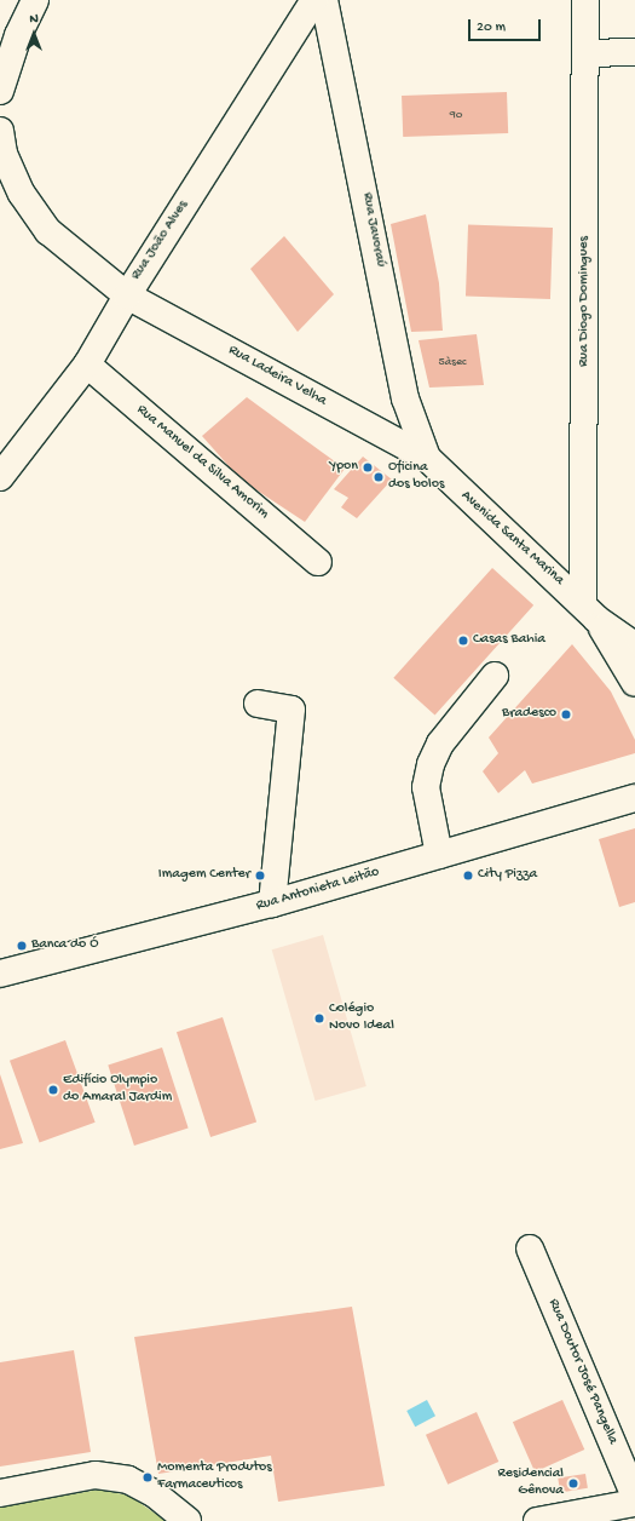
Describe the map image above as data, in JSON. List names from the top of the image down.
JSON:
{
  "streets": {
    "street": [
      "Rua Javoraú",
      "Rua João Alves",
      "Rua Diogo Domingues",
      "Rua Ladeira Velha",
      "Rua Manuel da Silva Amorim",
      "Avenida Santa Marina",
      "Rua Antonieta Leitão",
      "Rua Doutor José Pangella"
    ]
  },
  "crossings": [
    ["Rua Javoraú", "Rua Ladeira Velha"],
    ["Rua Javoraú", "Avenida Santa Marina"],
    ["Rua João Alves", "Rua Ladeira Velha"],
    ["Rua João Alves", "Rua Manuel da Silva Amorim"],
    ["Rua Diogo Domingues", "Avenida Santa Marina"],
    ["Rua Ladeira Velha", "Avenida Santa Marina"]
  ],
  "places": [
    "Ypon",
    "Oficina dos bolos",
    "Casas Bahia",
    "Bradesco",
    "Imagem Center",
    "City Pizza",
    "Banca do Ó",
    "Colégio Novo Ideal",
    "Edifício Olympio do Amaral Jardim",
    "Momenta Produtos Farmaceuticos",
    "Residencial Gênova"
  ],
  "house_numbers": ["90", "5àsec"],
  "scale_bar": "20 m",
  "north": "top"
}
